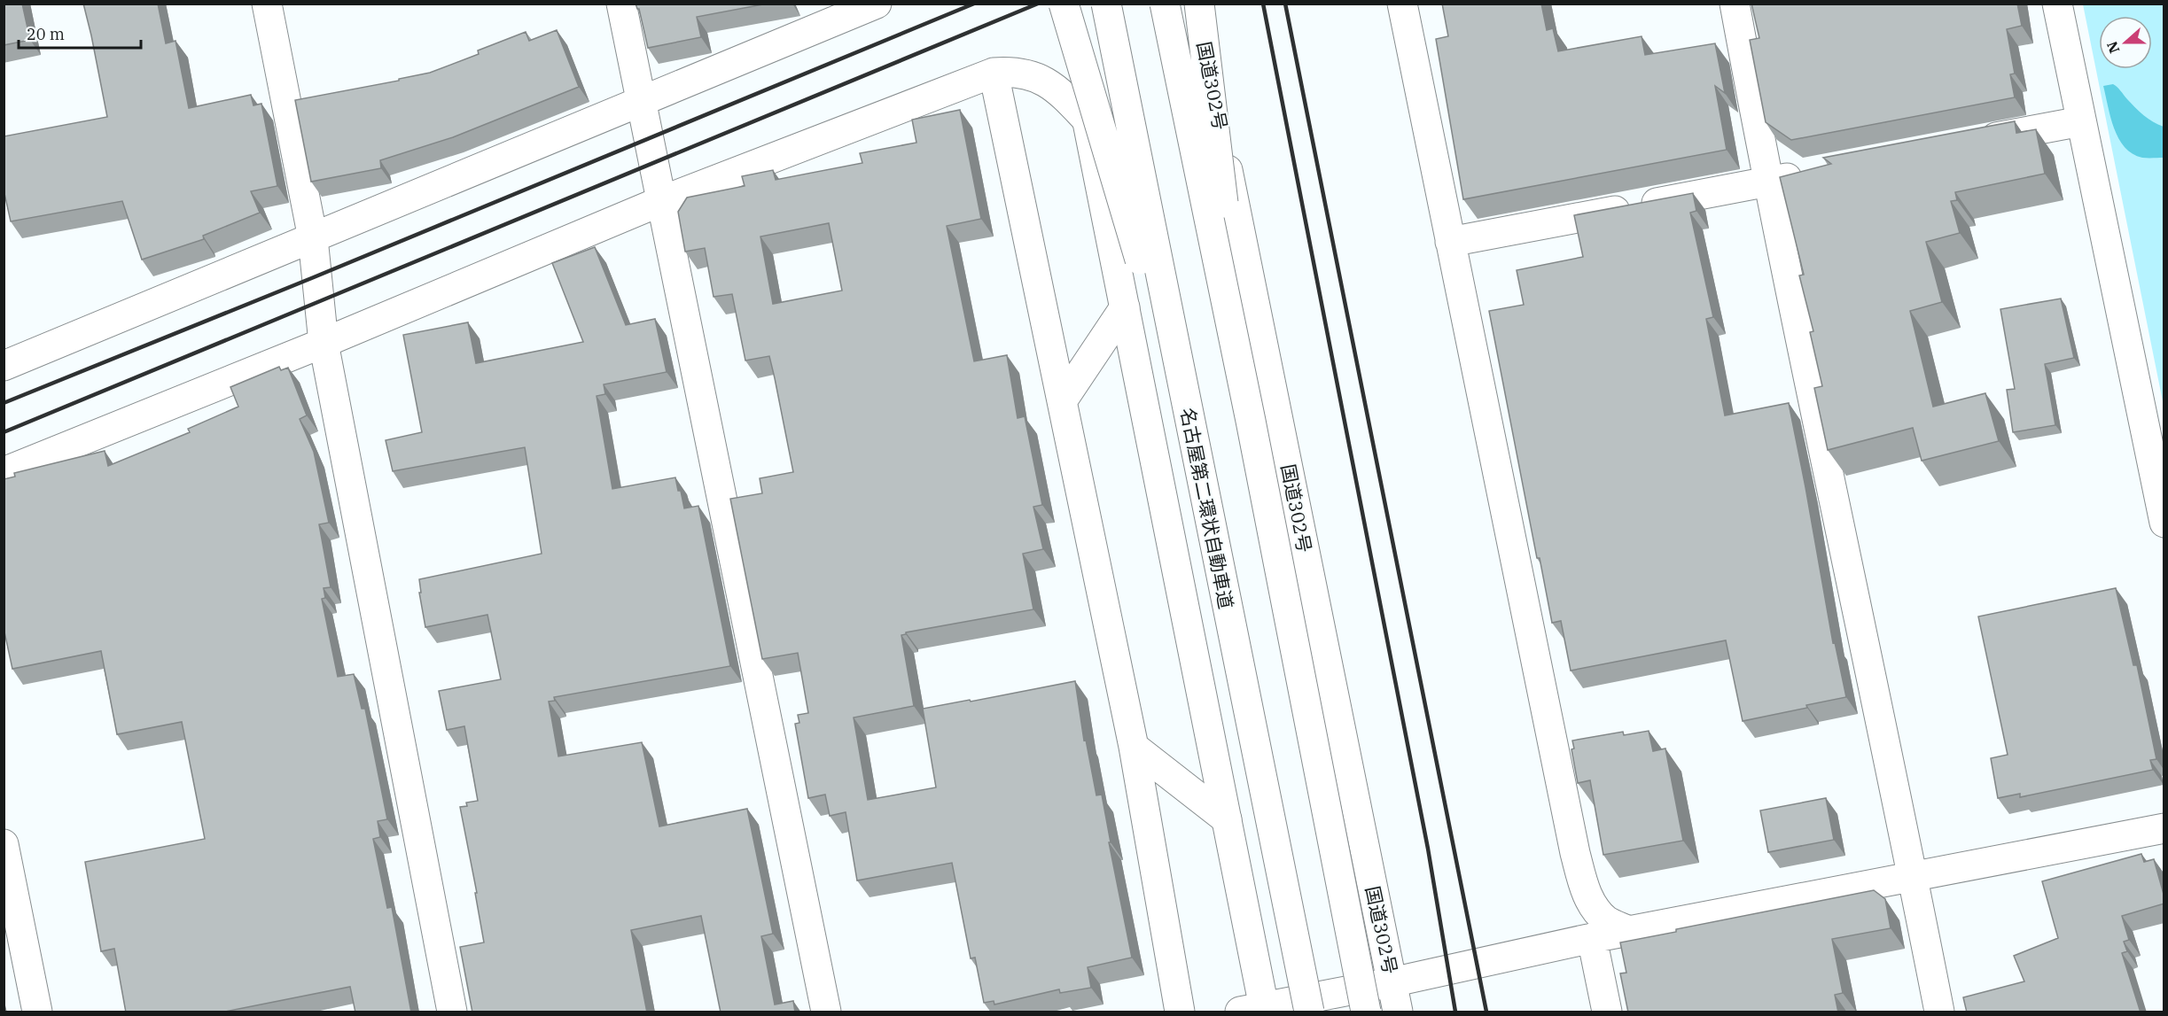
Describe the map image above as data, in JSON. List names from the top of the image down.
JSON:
{
  "streets": {
    "main road": ["国道302号", "名古屋第二環状自動車道"]
  },
  "scale_bar": "20 m",
  "north": "left"
}
